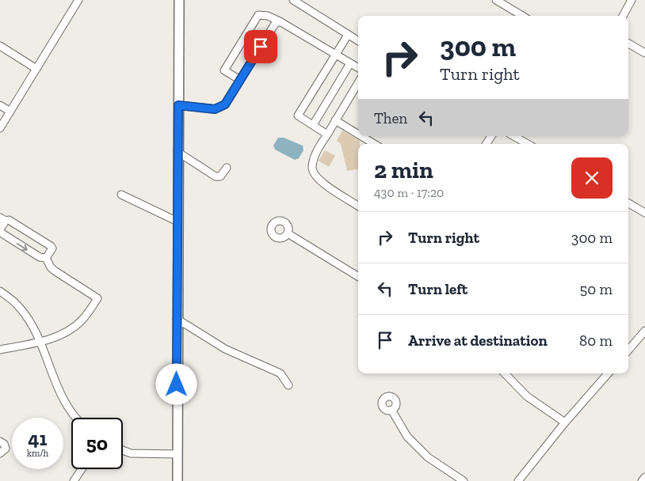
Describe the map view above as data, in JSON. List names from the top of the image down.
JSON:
{
  "page": {
    "turn": ["300 m", "Turn right"],
    "then": "Then",
    "heading": ["2 min", "430 m · 17:20"],
    "list": [
      {
        "name": "Turn right",
        "value": "300 m"
      },
      {
        "name": "Turn left",
        "value": "50 m"
      },
      {
        "name": "Arrive at destination",
        "value": "80 m"
      }
    ],
    "speed": "41 km/h",
    "limit": "50"
  }
}
